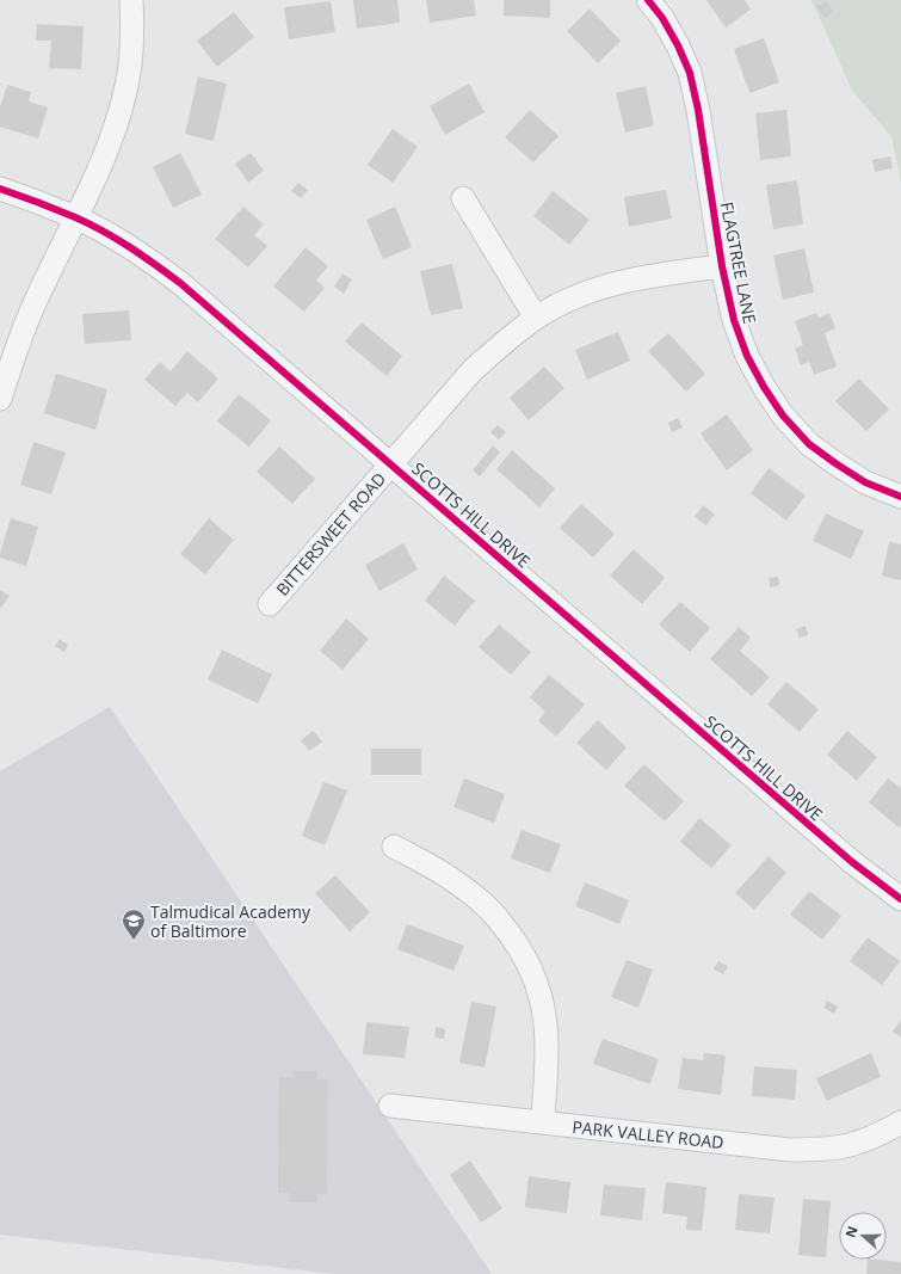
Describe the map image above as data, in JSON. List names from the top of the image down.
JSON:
{
  "streets": {
    "street": [
      "FLAGTREE LANE",
      "SCOTTS HILL DRIVE",
      "BITTERSWEET ROAD",
      "PARK VALLEY ROAD"
    ]
  },
  "crossings": [
    ["FLAGTREE LANE", "BITTERSWEET ROAD"],
    ["SCOTTS HILL DRIVE", "BITTERSWEET ROAD"]
  ],
  "places": {
    "school or university": ["Talmudical Academy of Baltimore"]
  },
  "north": "left"
}
